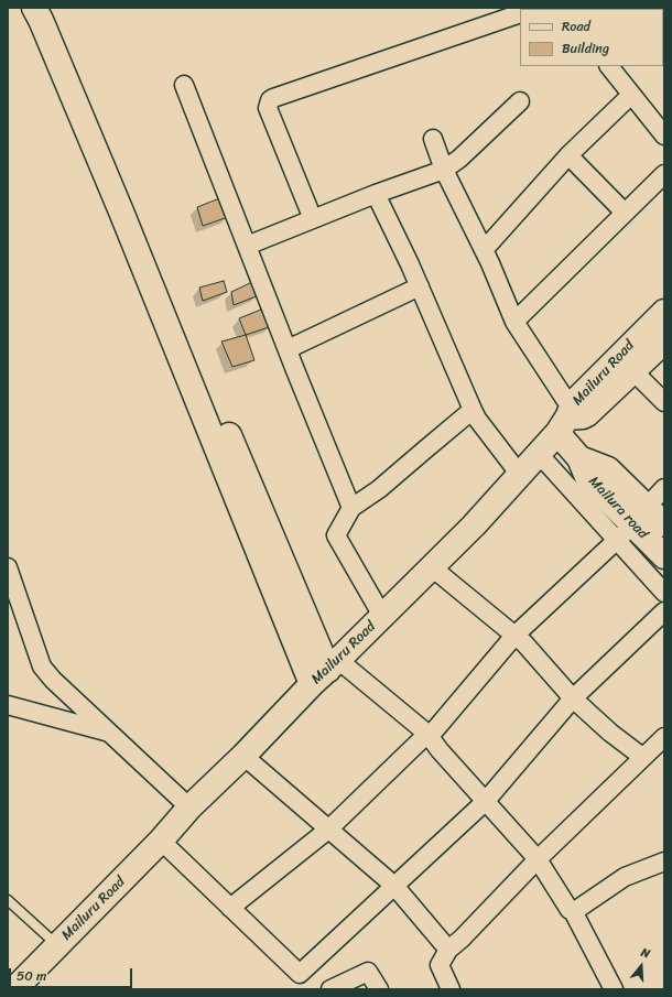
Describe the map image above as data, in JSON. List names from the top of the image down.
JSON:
{
  "streets": {
    "main road": ["Mailuru Road", "Mailura road"]
  },
  "crossings": [
    ["Mailuru Road", "Mailura road"]
  ],
  "legend": ["Road", "Building"],
  "scale_bar": "50 m",
  "north": "top"
}
